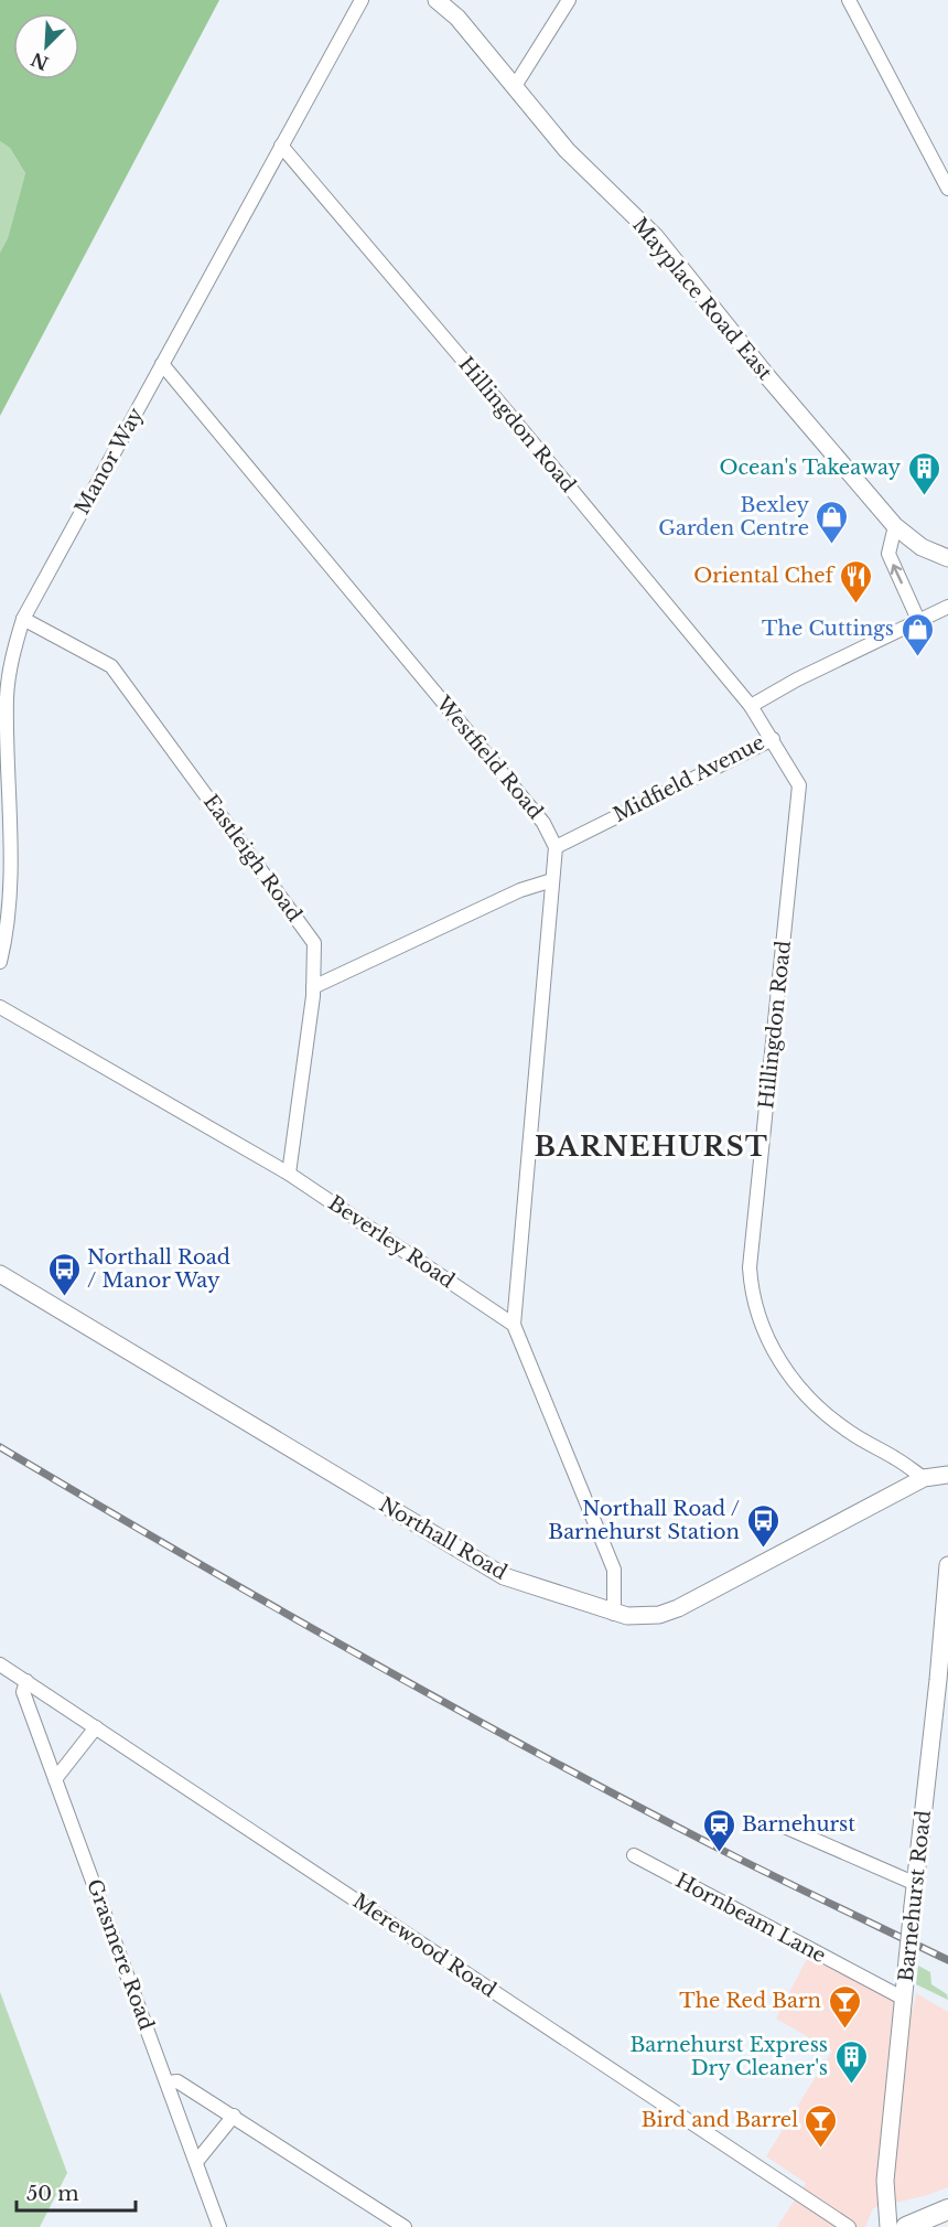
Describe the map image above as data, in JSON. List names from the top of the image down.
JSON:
{
  "streets": {
    "street": [
      "Mayplace Road East",
      "Hillingdon Road",
      "Manor Way",
      "Westfield Road",
      "Midfield Avenue",
      "Eastleigh Road",
      "Beverley Road",
      "Northall Road",
      "Barnehurst Road",
      "Hornbeam Lane",
      "Merewood Road",
      "Grasmere Road"
    ]
  },
  "crossings": [
    ["Hillingdon Road", "Manor Way"],
    ["Hillingdon Road", "Midfield Avenue"],
    ["Hillingdon Road", "Northall Road"],
    ["Manor Way", "Westfield Road"],
    ["Manor Way", "Eastleigh Road"],
    ["Westfield Road", "Midfield Avenue"],
    ["Eastleigh Road", "Beverley Road"],
    ["Barnehurst Road", "Hornbeam Lane"],
    ["Merewood Road", "Grasmere Road"]
  ],
  "districts": ["BARNEHURST"],
  "places": {
    "building": ["Ocean's Takeaway", "Barnehurst Express Dry Cleaner's"],
    "shop": ["Bexley Garden Centre", "The Cuttings"],
    "restaurant": ["Oriental Chef"],
    "bus stop": ["Northall Road / Manor Way", "Northall Road / Barnehurst Station"],
    "station": ["Barnehurst"],
    "bar": ["The Red Barn", "Bird and Barrel"]
  },
  "scale_bar": "50 m",
  "north": "bottom left"
}
